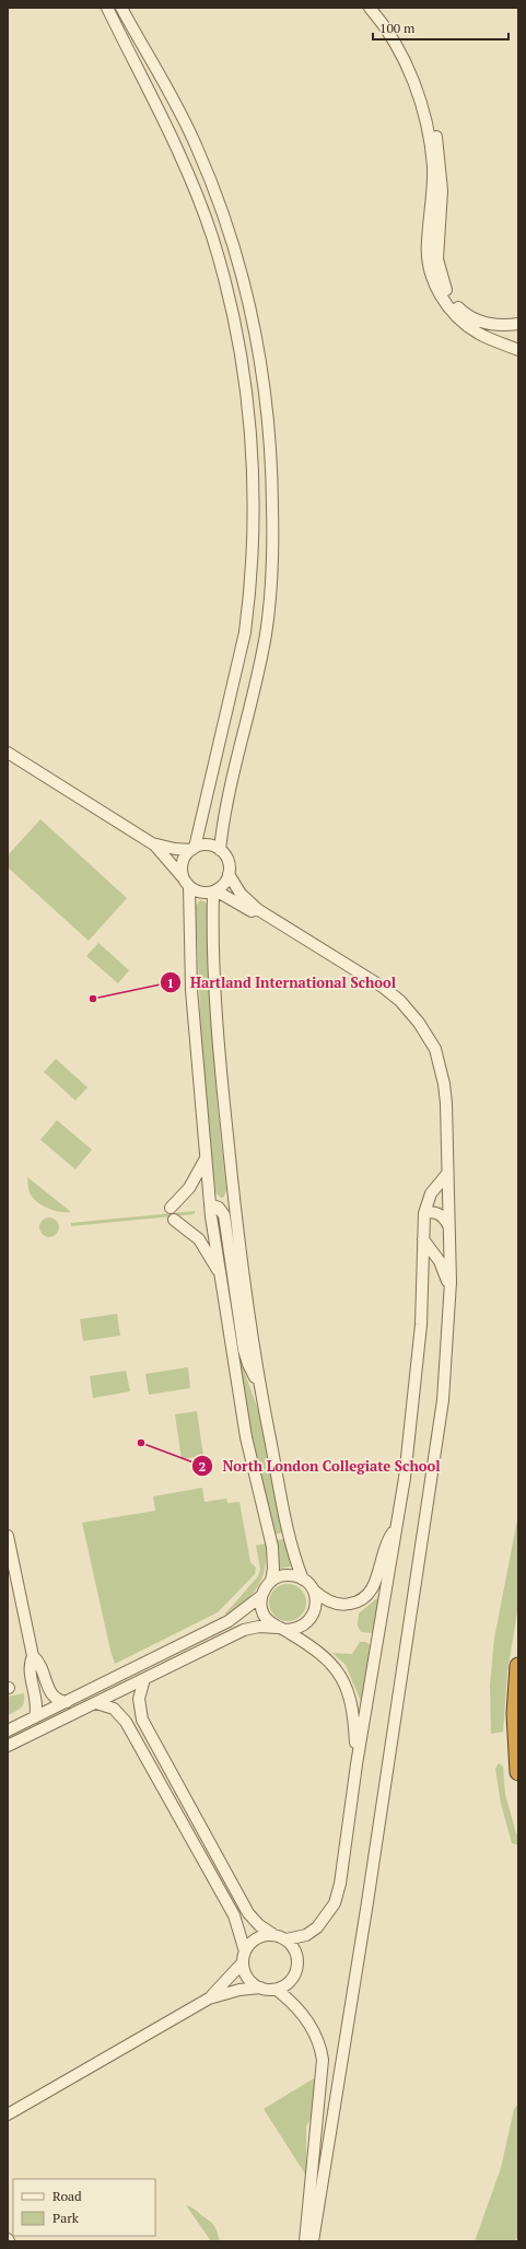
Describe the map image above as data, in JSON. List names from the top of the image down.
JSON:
{
  "places": ["Hartland International School", "North London Collegiate School"],
  "legend": ["Road", "Park"],
  "scale_bar": "100 m"
}
